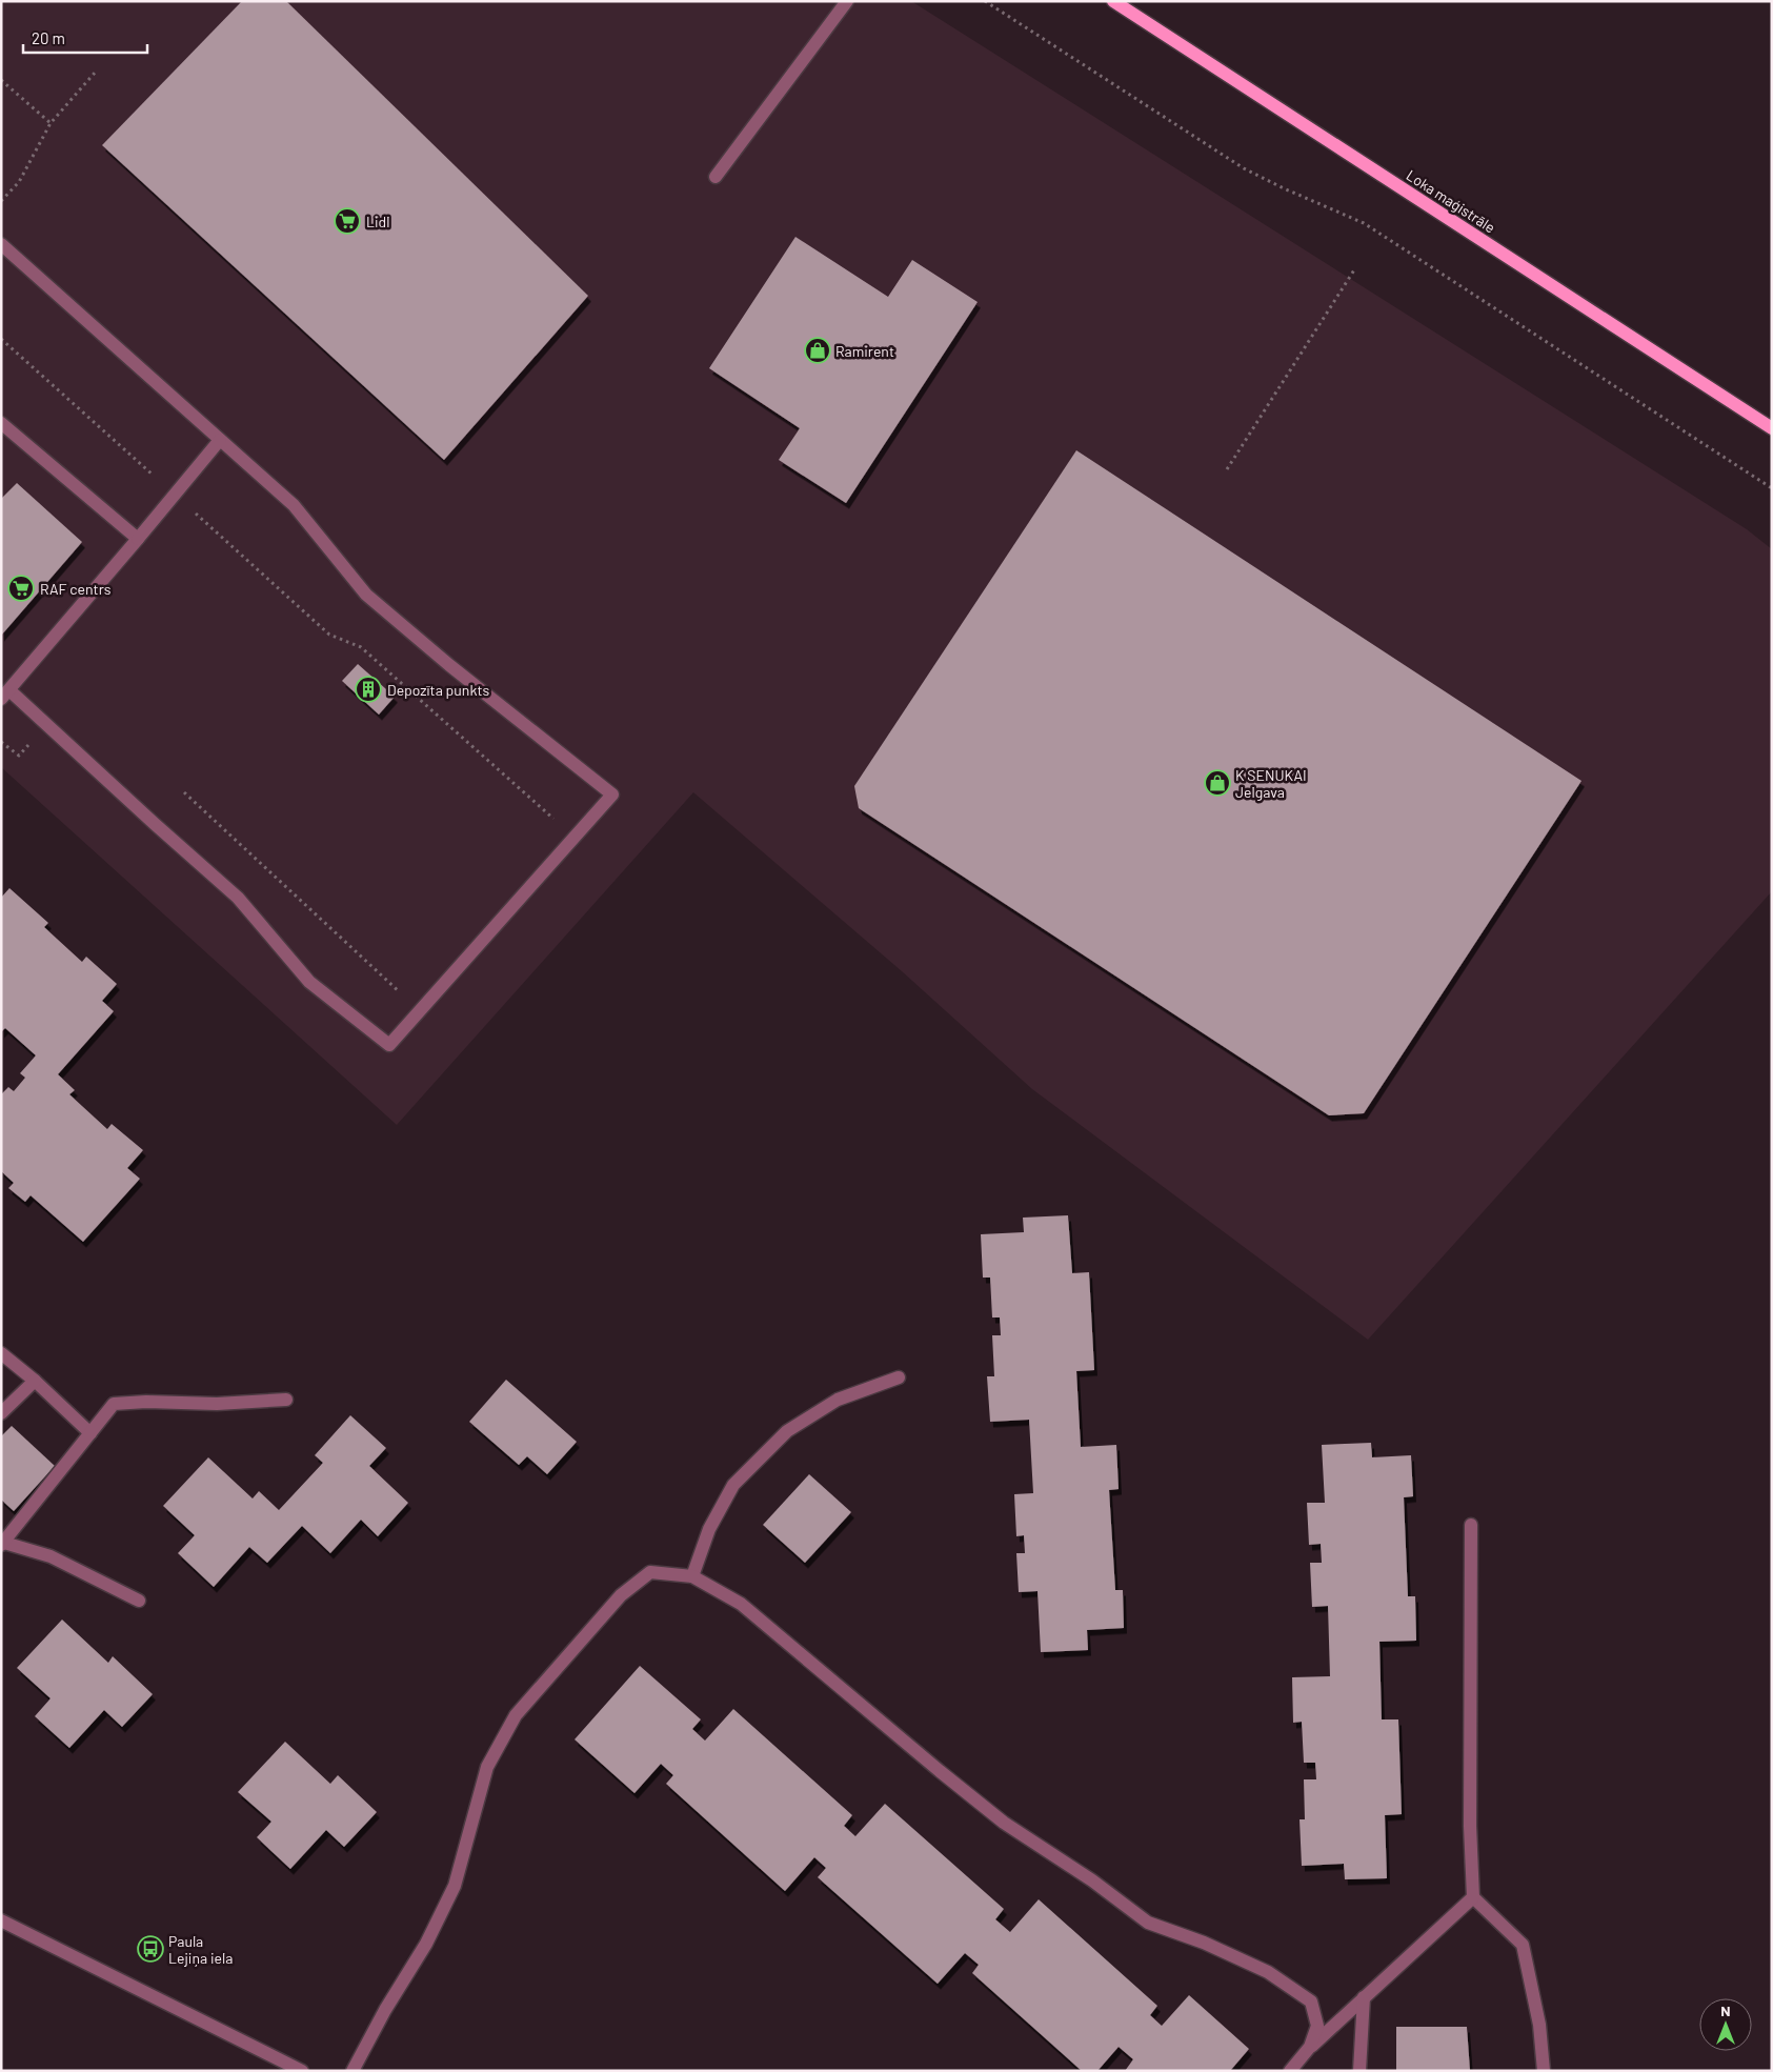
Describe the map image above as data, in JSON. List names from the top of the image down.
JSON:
{
  "streets": {
    "main road": ["Loka maģistrāle"]
  },
  "places": {
    "supermarket": ["Lidl", "RAF centrs"],
    "shop": ["Ramirent", "K SENUKAI Jelgava"],
    "building": ["Depozīta punkts"],
    "bus stop": ["Paula Lejiņa iela"]
  },
  "scale_bar": "20 m",
  "north": "top"
}
